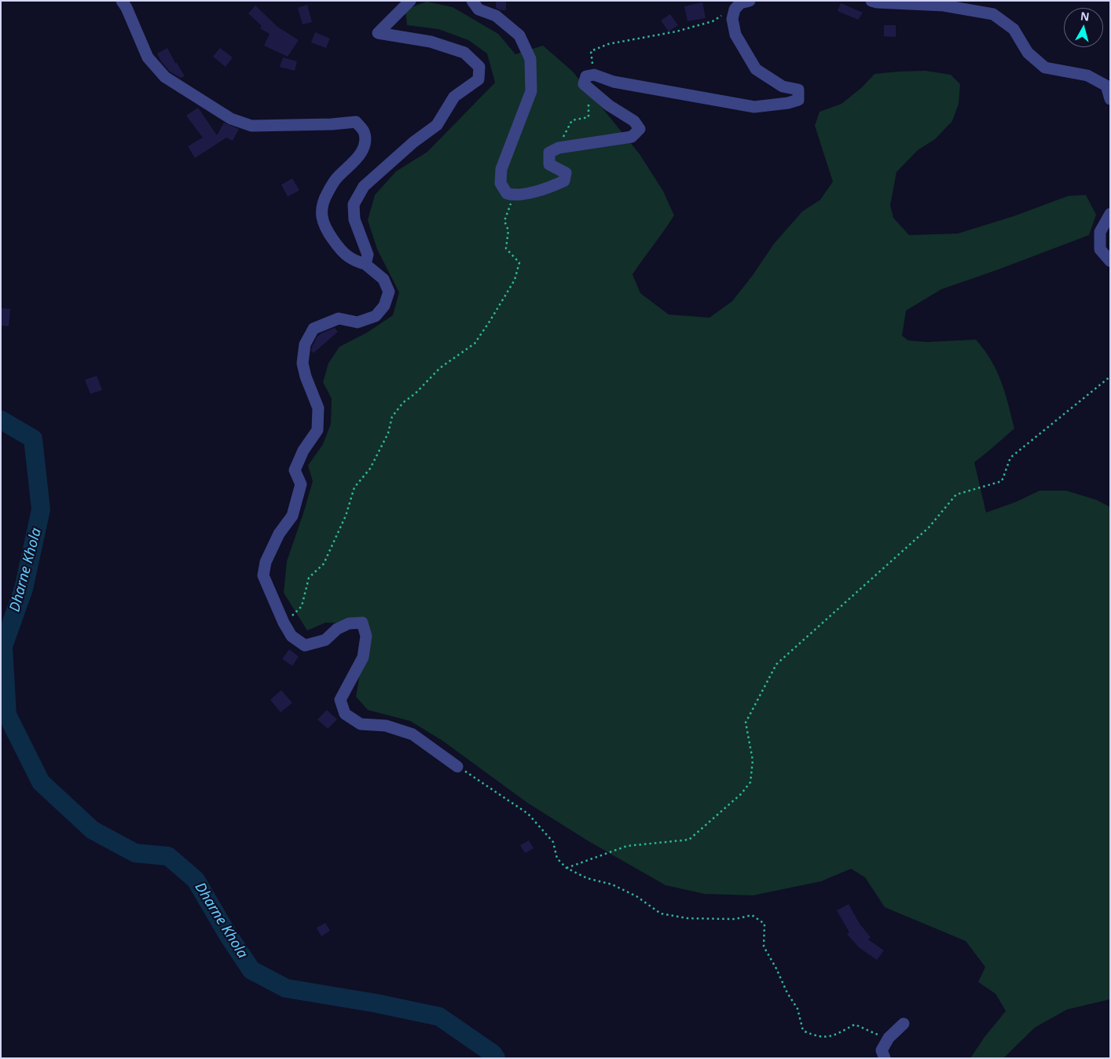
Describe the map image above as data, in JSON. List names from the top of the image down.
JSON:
{
  "water": ["Dharne Khola"],
  "north": "top"
}
